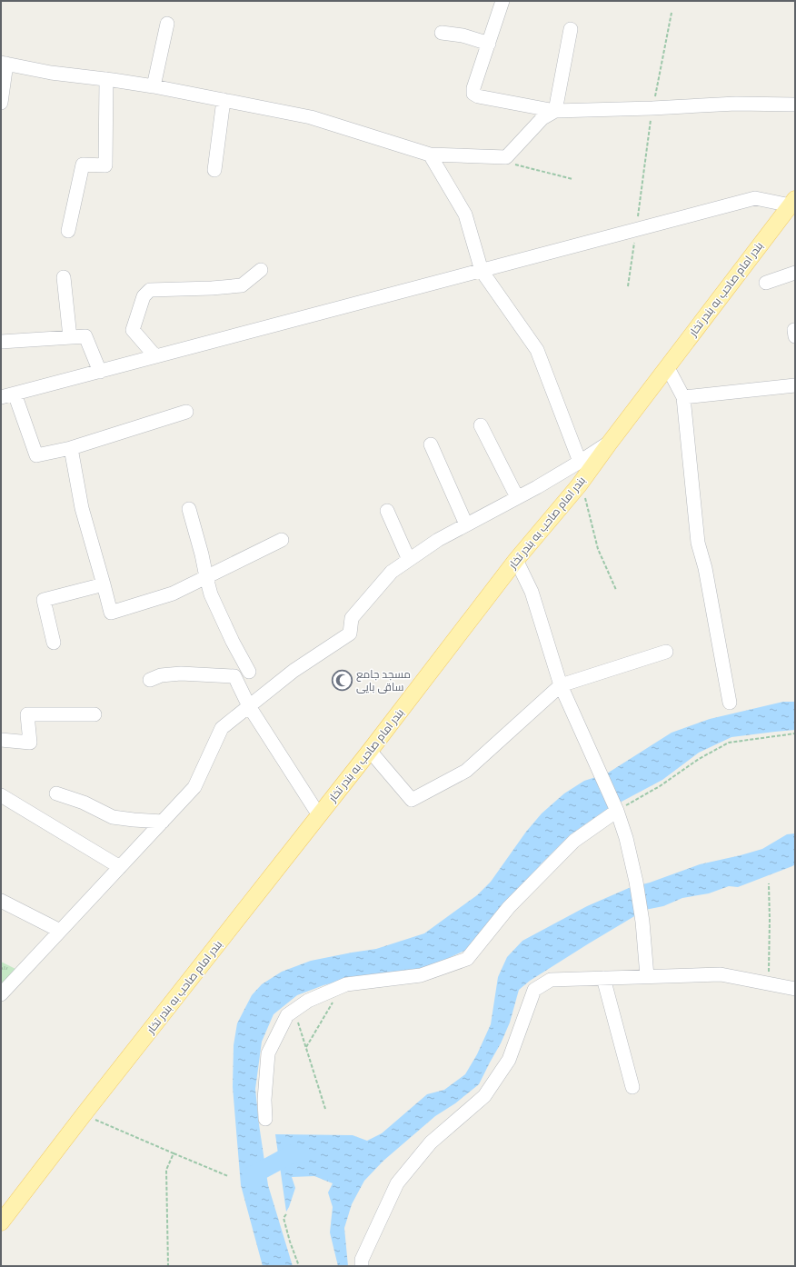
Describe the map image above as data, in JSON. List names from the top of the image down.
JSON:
{
  "streets": {
    "main road": ["بندر امام صاحب به بندر تخار"]
  },
  "places": {
    "mosque": ["مسجد جامع ساقی بایی"]
  }
}
